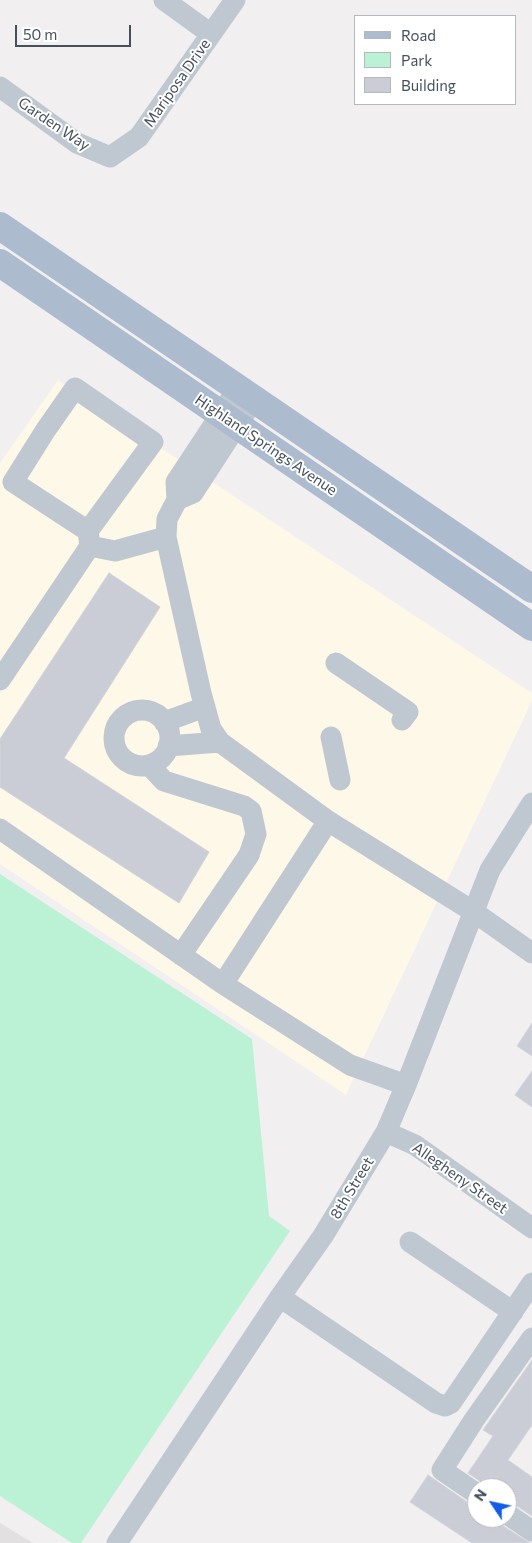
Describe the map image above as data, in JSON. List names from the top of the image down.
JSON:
{
  "streets": {
    "main road": ["Highland Springs Avenue"],
    "street": [
      "Mariposa Drive",
      "Garden Way",
      "Allegheny Street",
      "8th Street"
    ]
  },
  "crossings": [
    ["Mariposa Drive", "Garden Way"],
    ["Allegheny Street", "8th Street"]
  ],
  "legend": ["Road", "Park", "Building"],
  "scale_bar": "50 m",
  "north": "top left"
}
